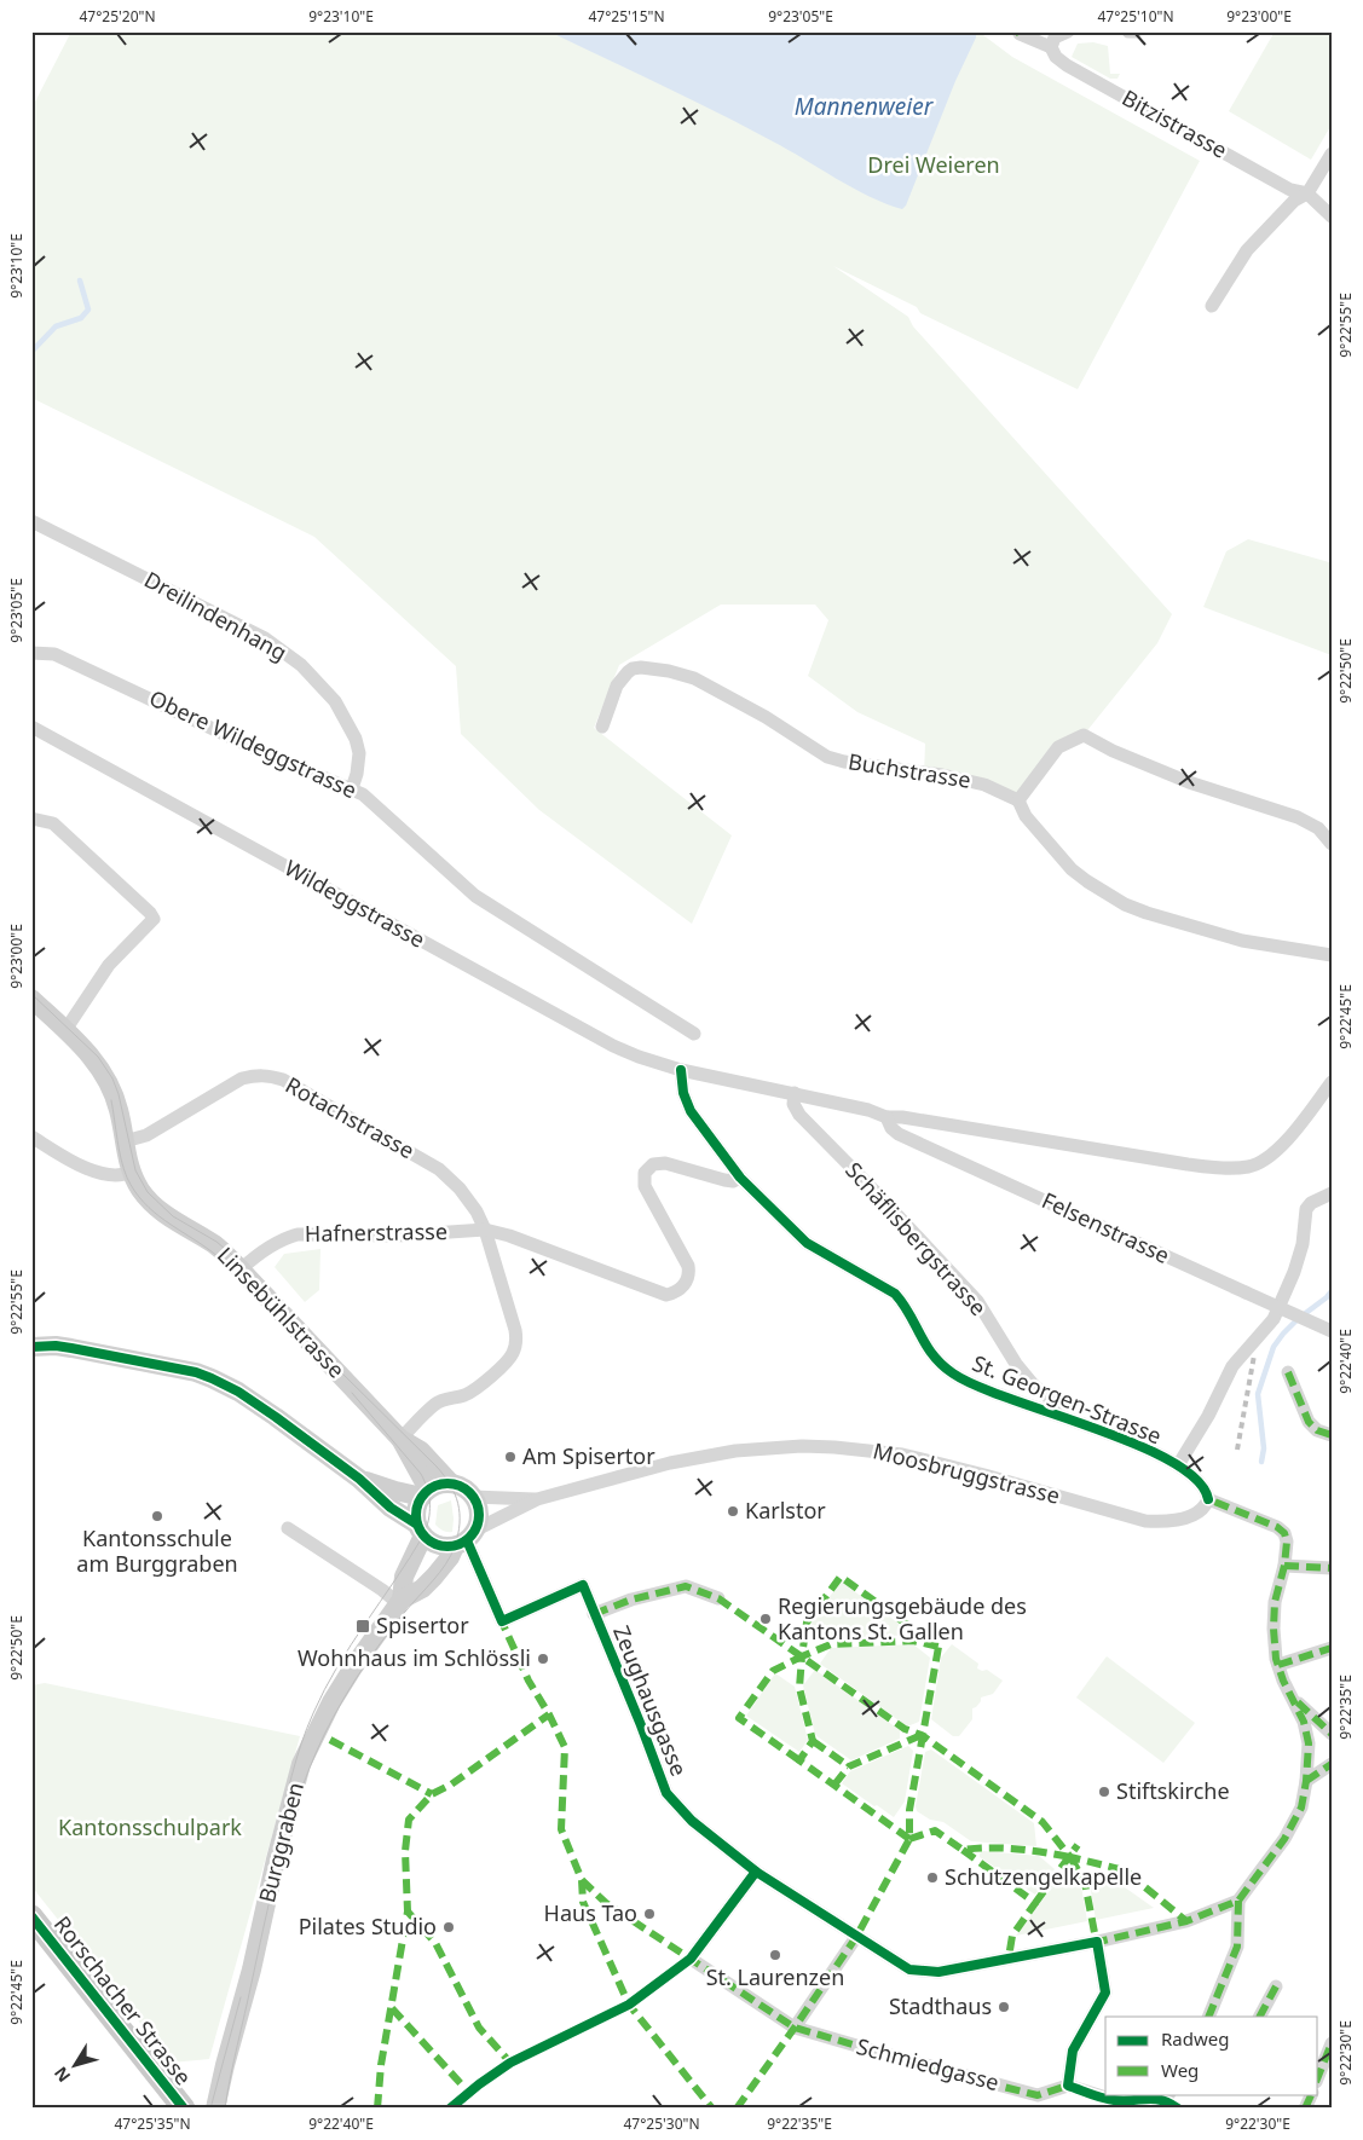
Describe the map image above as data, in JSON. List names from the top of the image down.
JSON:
{
  "streets": {
    "main road": ["Linsebühlstrasse", "Burggraben", "Rorschacher Strasse"],
    "street": [
      "Bitzistrasse",
      "Dreilindenhang",
      "Obere Wildeggstrasse",
      "Buchstrasse",
      "Wildeggstrasse",
      "Rotachstrasse",
      "Felsenstrasse",
      "Hafnerstrasse",
      "Schäflisbergstrasse",
      "St. Georgen-Strasse",
      "Moosbruggstrasse",
      "Zeughausgasse",
      "Schmiedgasse"
    ]
  },
  "crossings": [
    ["Dreilindenhang", "Obere Wildeggstrasse"],
    ["Wildeggstrasse", "St. Georgen-Strasse"],
    ["Rotachstrasse", "Hafnerstrasse"],
    ["Rotachstrasse", "Linsebühlstrasse"],
    ["Hafnerstrasse", "Linsebühlstrasse"],
    ["Hafnerstrasse", "St. Georgen-Strasse"],
    ["Schäflisbergstrasse", "St. Georgen-Strasse"],
    ["Linsebühlstrasse", "Moosbruggstrasse"],
    ["Linsebühlstrasse", "Zeughausgasse"],
    ["Linsebühlstrasse", "Burggraben"],
    ["St. Georgen-Strasse", "Moosbruggstrasse"],
    ["Moosbruggstrasse", "Zeughausgasse"],
    ["Moosbruggstrasse", "Burggraben"],
    ["Zeughausgasse", "Burggraben"],
    ["Zeughausgasse", "Schmiedgasse"]
  ],
  "water": ["Mannenweier"],
  "parks": ["Drei Weieren", "Kantonsschulpark"],
  "places": {
    "other": [
      "Am Spisertor",
      "Karlstor",
      "Kantonsschule am Burggraben",
      "Regierungsgebäude des Kantons St. Gallen",
      "Wohnhaus im Schlössli",
      "Stiftskirche",
      "Schutzengelkapelle",
      "Haus Tao",
      "Pilates Studio",
      "St. Laurenzen",
      "Stadthaus"
    ],
    "transit": ["Spisertor"]
  },
  "legend": ["Radweg", "Weg"],
  "north": "bottom left",
  "coordinates": [
    "47°25'20\"N",
    "9°23'10\"E",
    "47°25'15\"N",
    "9°23'05\"E",
    "47°25'10\"N",
    "9°23'00\"E",
    "9°22'55\"E",
    "9°22'50\"E",
    "9°22'45\"E",
    "9°22'40\"E",
    "9°22'35\"E",
    "9°22'30\"E",
    "47°25'35\"N",
    "47°25'30\"N"
  ]
}
